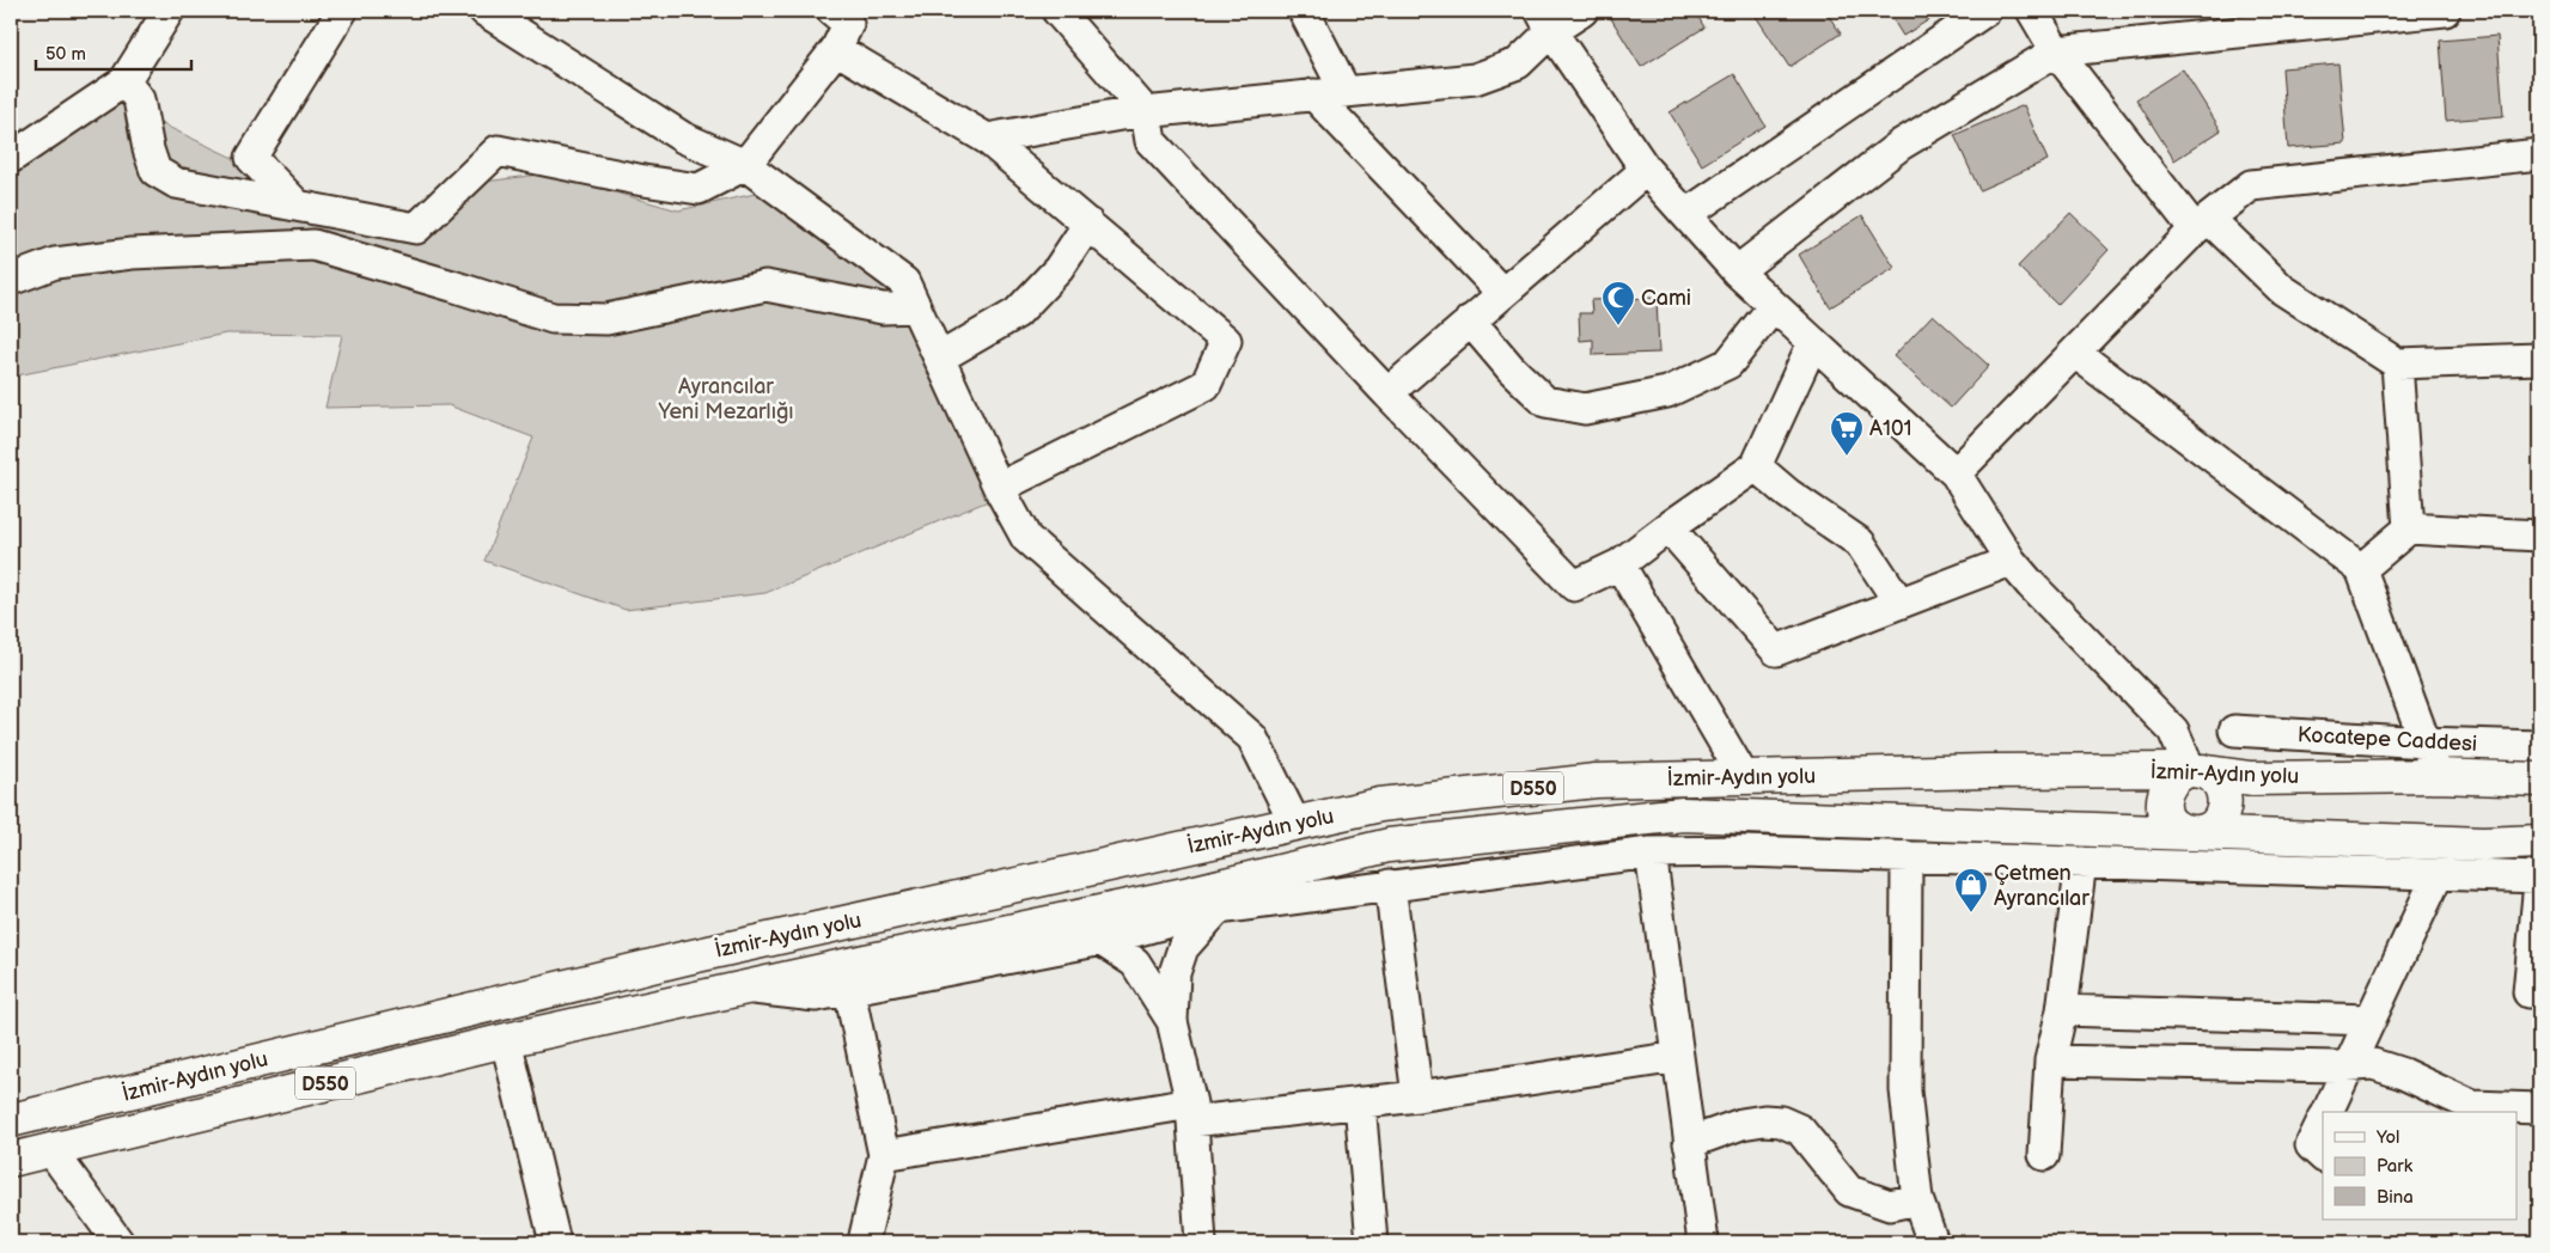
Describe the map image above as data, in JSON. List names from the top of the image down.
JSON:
{
  "streets": {
    "highway": ["İzmir-Aydın yolu", "D550"],
    "street": ["Kocatepe Caddesi"]
  },
  "parks": ["Ayrancılar Yeni Mezarlığı"],
  "places": {
    "mosque": ["Cami"],
    "supermarket": ["A101"],
    "shop": ["Çetmen Ayrancılar"]
  },
  "legend": ["Yol", "Park", "Bina"],
  "scale_bar": "50 m"
}
